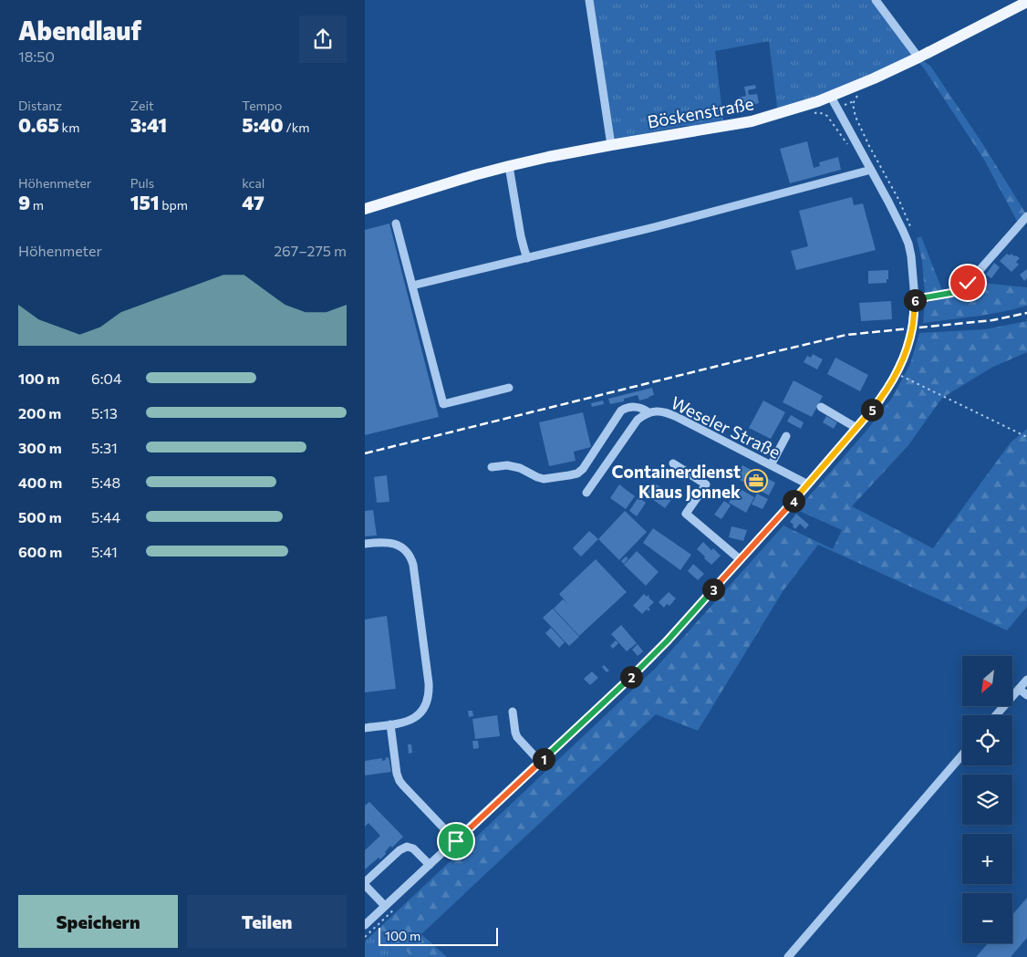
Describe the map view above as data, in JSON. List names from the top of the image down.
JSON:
{
  "streets": {
    "main road": ["Böskenstraße"],
    "street": ["Weseler Straße"]
  },
  "places": {
    "office": ["Containerdienst Klaus Jonnek"]
  },
  "scale_bar": "100 m",
  "north": "bottom left",
  "page": {
    "heading": ["Abendlauf", "18:50"],
    "stats": [
      ["Distanz", "0.65 km"],
      ["Zeit", "3:41"],
      ["Tempo", "5:40 /km"],
      ["Höhenmeter", "9 m"],
      ["Puls", "151 bpm"],
      ["kcal", "47"]
    ],
    "chart": ["Höhenmeter", "267–275 m"],
    "pins": [
      "6",
      "5",
      "4",
      "3",
      "2",
      "1"
    ],
    "list": [
      {
        "name": "100 m",
        "note": "6:04"
      },
      {
        "name": "200 m",
        "note": "5:13"
      },
      {
        "name": "300 m",
        "note": "5:31"
      },
      {
        "name": "400 m",
        "note": "5:48"
      },
      {
        "name": "500 m",
        "note": "5:44"
      },
      {
        "name": "600 m",
        "note": "5:41"
      }
    ],
    "map_buttons": ["+", "−"],
    "buttons": ["Speichern", "Teilen"],
    "scale": "100 m"
  }
}
